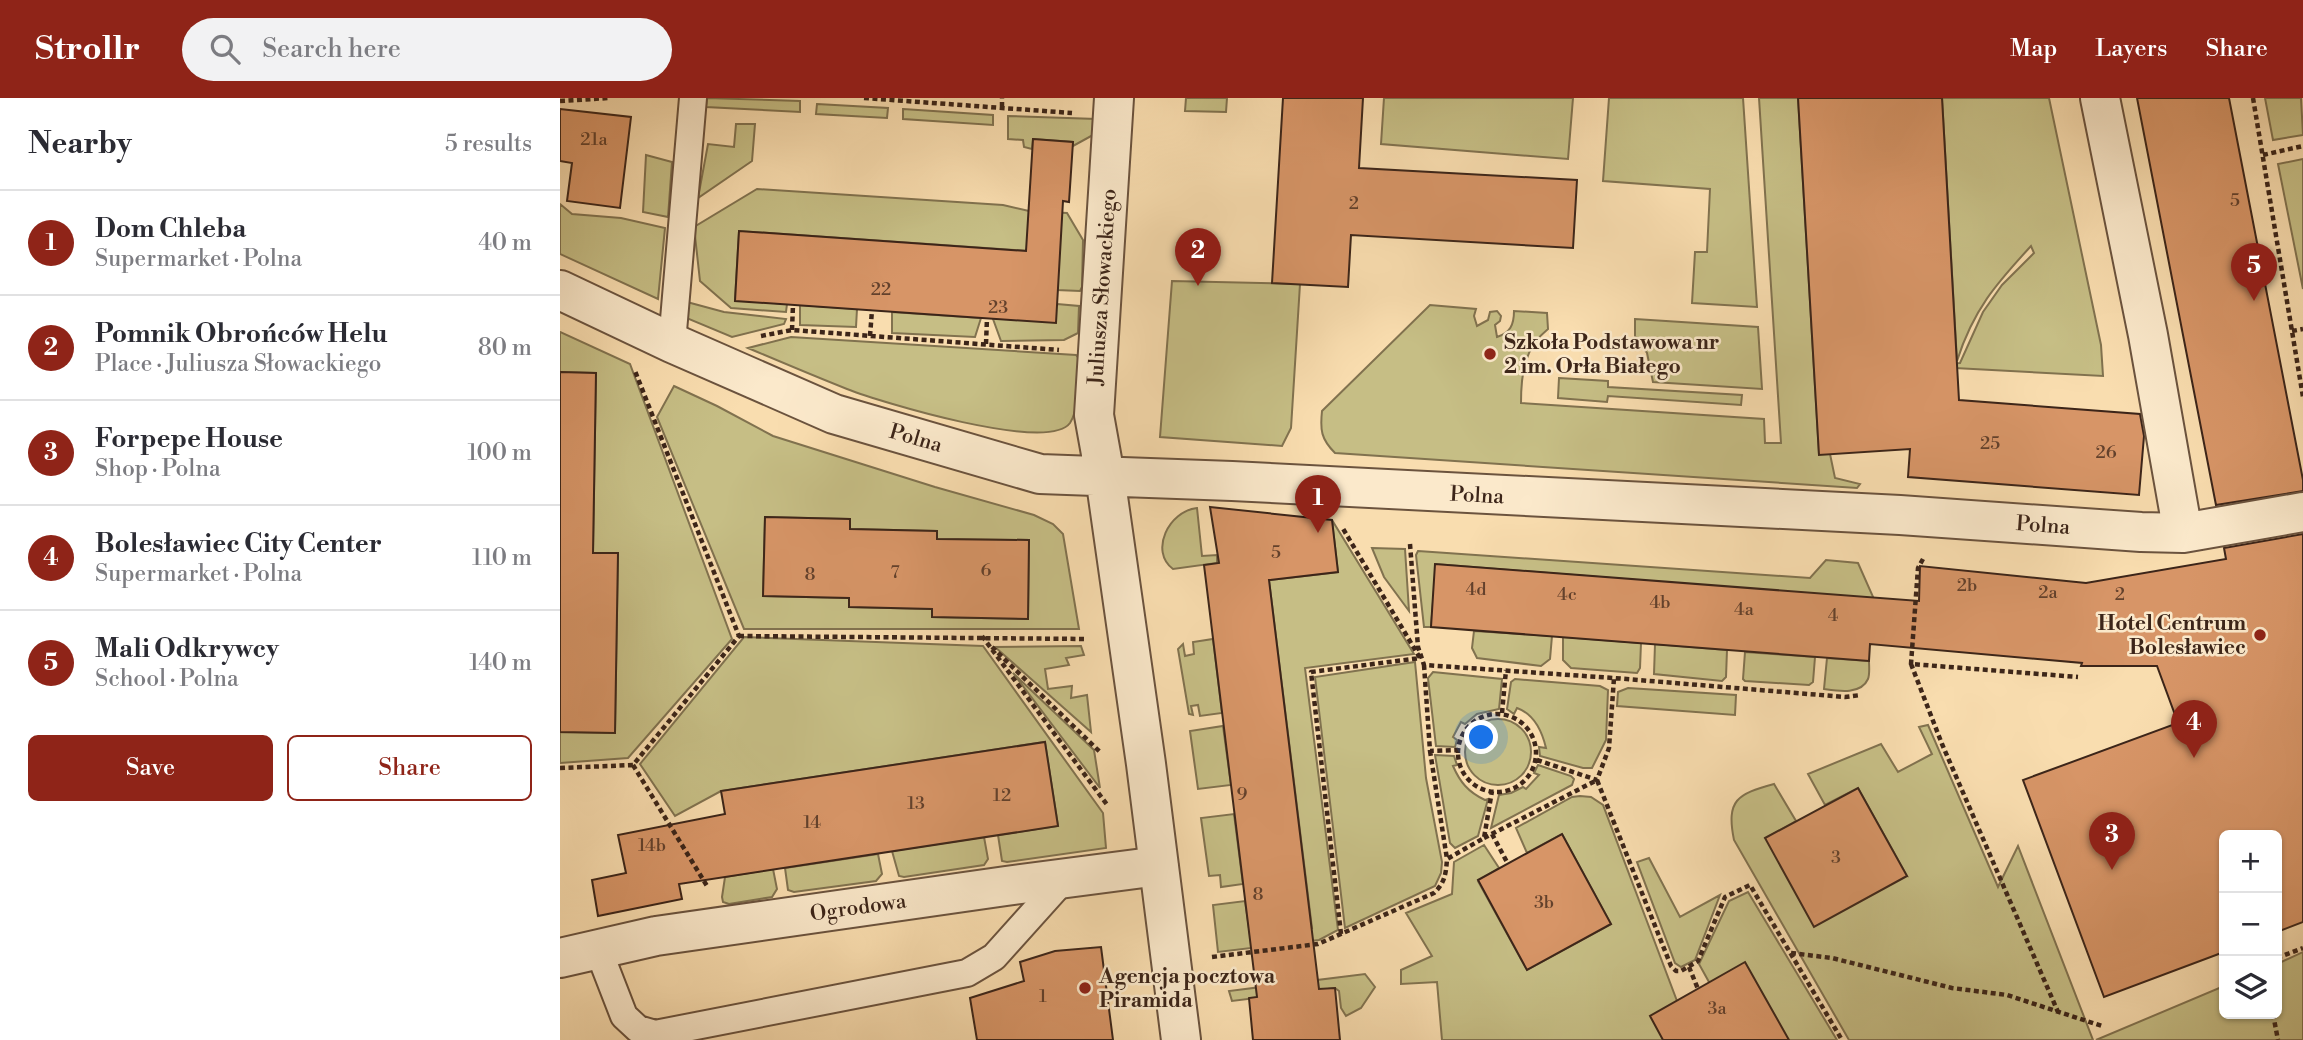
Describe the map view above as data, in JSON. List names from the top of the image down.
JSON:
{
  "streets": {
    "street": ["Juliusza Słowackiego", "Polna", "Ogrodowa"]
  },
  "crossings": [
    ["Juliusza Słowackiego", "Polna"]
  ],
  "places": ["Szkoła Podstawowa nr 2 im. Orła Białego", "Hotel Centrum Bolesławiec", "Agencja pocztowa Piramida"],
  "house_numbers": [
    "21a",
    "5",
    "2",
    "22",
    "23",
    "25",
    "26",
    "5",
    "6",
    "7",
    "8",
    "2b",
    "4d",
    "2a",
    "4c",
    "2",
    "4b",
    "4a",
    "4",
    "9",
    "12",
    "13",
    "14",
    "14b",
    "3",
    "8",
    "3b",
    "1",
    "3a"
  ],
  "page": {
    "header": "Strollr",
    "search": "Search here",
    "nav": ["Map", "Layers", "Share"],
    "heading": ["Nearby", "5 results"],
    "list": [
      {
        "mark": "1",
        "name": "Dom Chleba",
        "note": "Supermarket · Polna",
        "value": "40 m"
      },
      {
        "mark": "2",
        "name": "Pomnik Obrońców Helu",
        "note": "Place · Juliusza Słowackiego",
        "value": "80 m"
      },
      {
        "mark": "3",
        "name": "Forpepe House",
        "note": "Shop · Polna",
        "value": "100 m"
      },
      {
        "mark": "4",
        "name": "Bolesławiec City Center",
        "note": "Supermarket · Polna",
        "value": "110 m"
      },
      {
        "mark": "5",
        "name": "Mali Odkrywcy",
        "note": "School · Polna",
        "value": "140 m"
      }
    ],
    "pins": [
      "2",
      "5",
      "1",
      "4",
      "3"
    ],
    "buttons": ["Save", "Share"],
    "map_buttons": ["+", "−"]
  }
}
